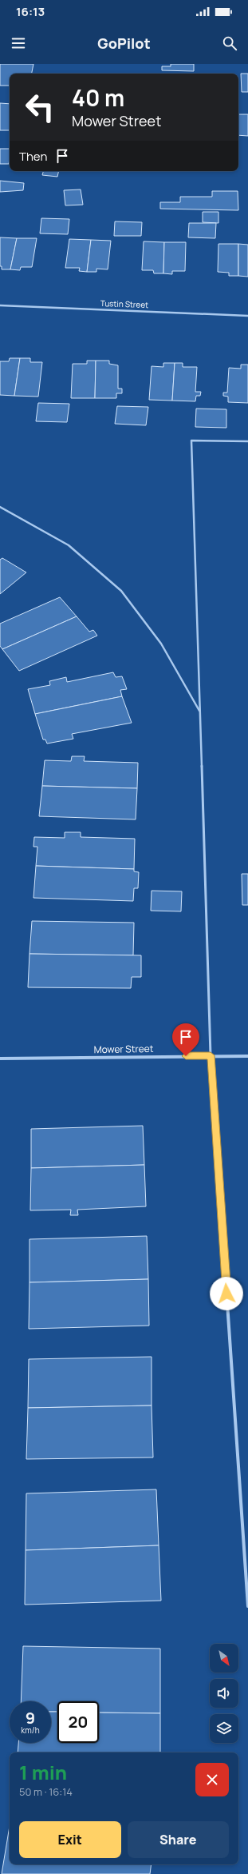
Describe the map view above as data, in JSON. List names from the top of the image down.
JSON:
{
  "streets": {
    "street": ["Tustin Street", "Mower Street"]
  },
  "north": "bottom right",
  "page": {
    "status": "16:13",
    "header": "GoPilot",
    "turn": ["40 m", "Mower Street"],
    "then": "Then",
    "speed": "9 km/h",
    "limit": "20",
    "heading": ["1 min", "50 m · 16:14"],
    "buttons": ["Exit", "Share"]
  }
}
